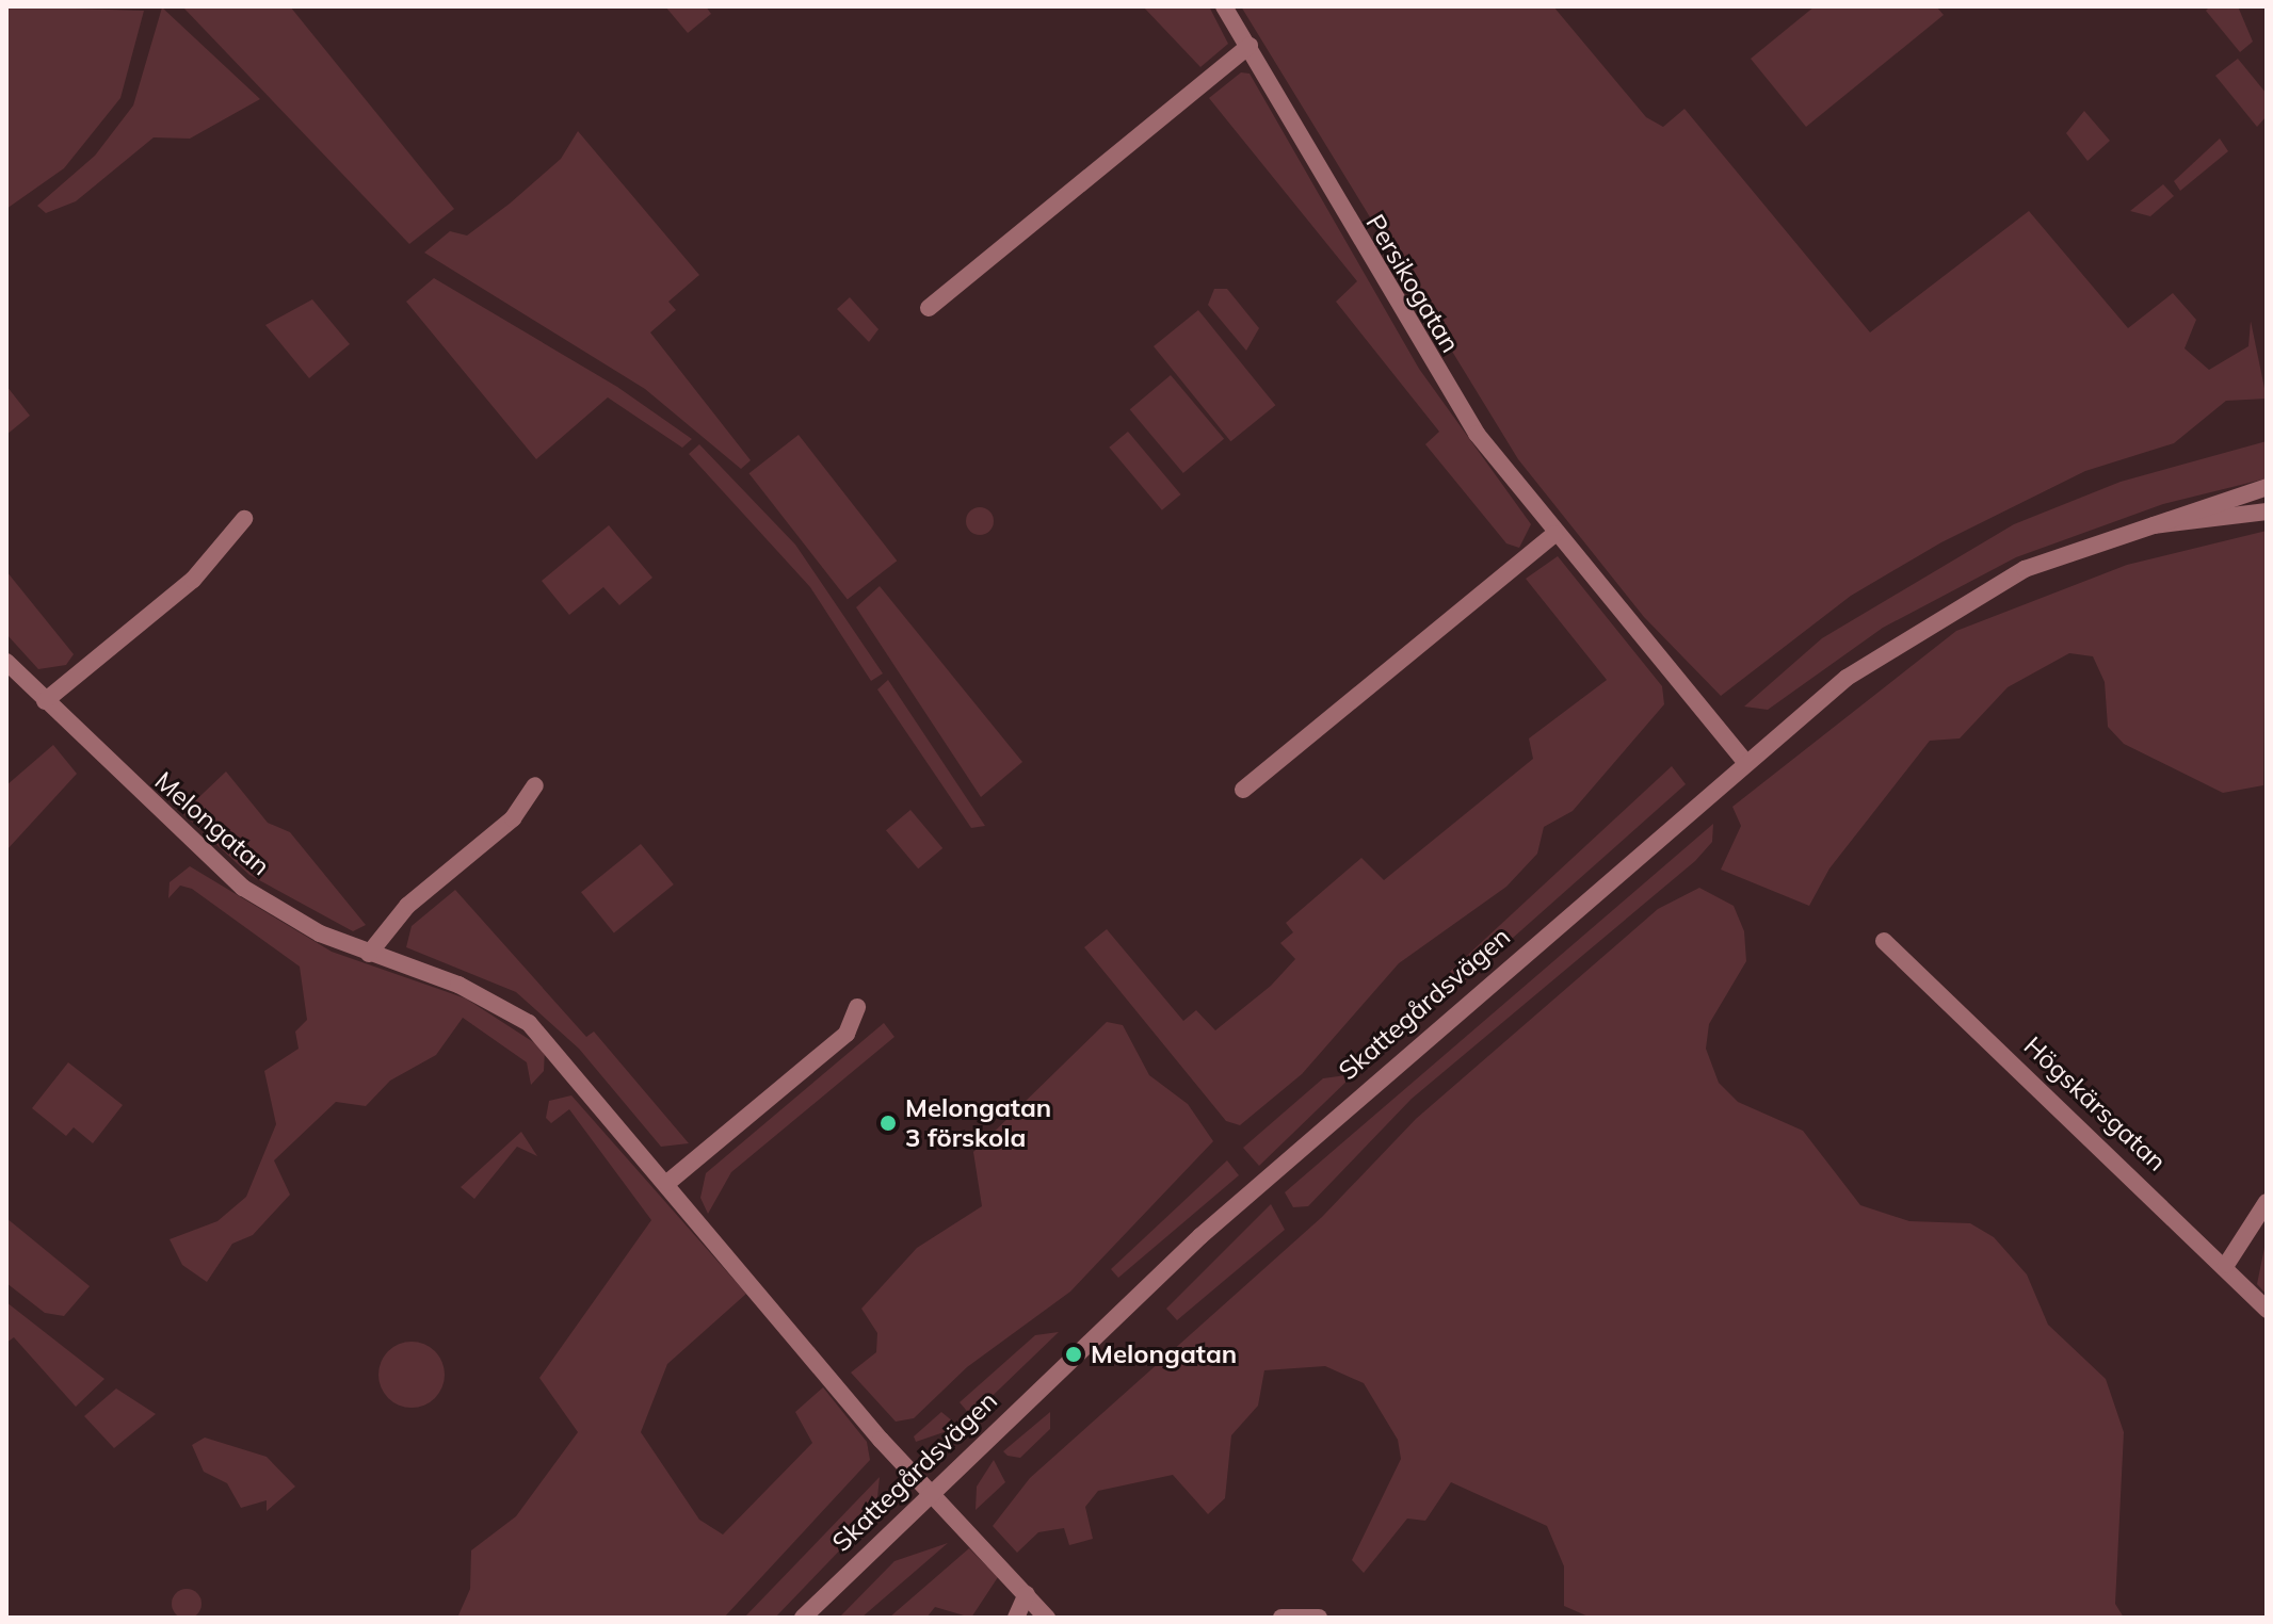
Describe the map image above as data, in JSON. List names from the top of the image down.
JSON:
{
  "streets": {
    "street": [
      "Persikogatan",
      "Melongatan",
      "Skattegårdsvägen",
      "Högskärsgatan"
    ]
  },
  "crossings": [
    ["Persikogatan", "Skattegårdsvägen"],
    ["Melongatan", "Skattegårdsvägen"]
  ],
  "places": ["Melongatan 3 förskola", "Melongatan"]
}
